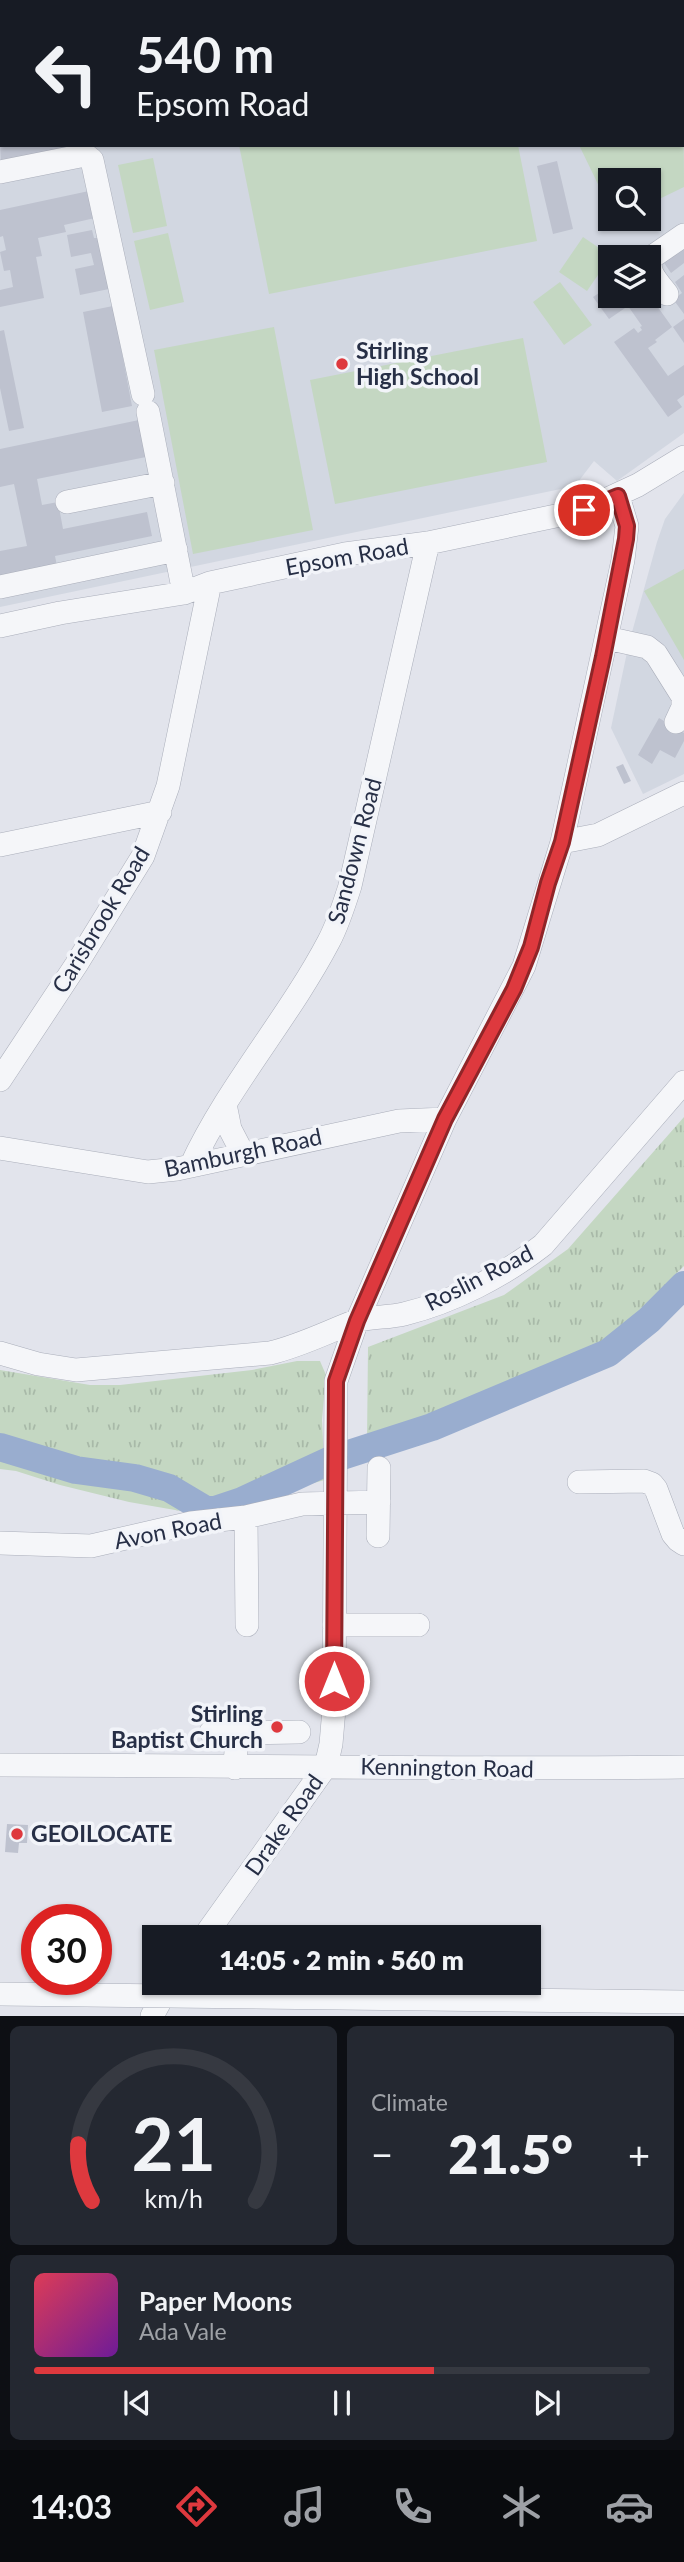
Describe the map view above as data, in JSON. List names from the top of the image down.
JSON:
{
  "streets": {
    "street": [
      "Epsom Road",
      "Sandown Road",
      "Carisbrook Road",
      "Bamburgh Road",
      "Roslin Road",
      "Avon Road",
      "Kennington Road",
      "Drake Road"
    ]
  },
  "crossings": [
    ["Epsom Road", "Sandown Road"],
    ["Epsom Road", "Carisbrook Road"],
    ["Epsom Road", "Drake Road"],
    ["Sandown Road", "Bamburgh Road"],
    ["Bamburgh Road", "Drake Road"],
    ["Roslin Road", "Drake Road"],
    ["Avon Road", "Drake Road"],
    ["Kennington Road", "Drake Road"]
  ],
  "places": ["Stirling High School", "Stirling Baptist Church", "GEOILOCATE"],
  "page": {
    "turn": ["540 m", "Epsom Road"],
    "limit": "30",
    "trip": "14:05 · 2 min · 560 m",
    "tile": "Climate",
    "heat": ["−", "21.5°", "+"],
    "song": ["Paper Moons", "Ada Vale"],
    "tabs": "14:03",
    "gauge": ["21", "km/h"]
  }
}
